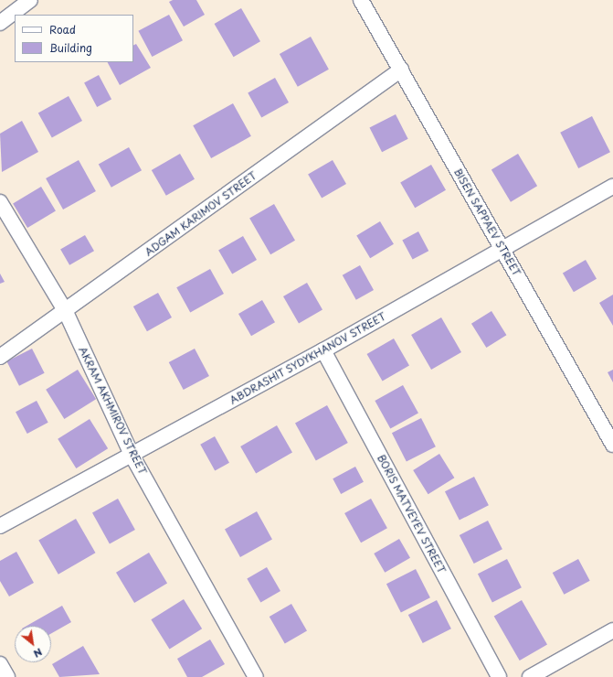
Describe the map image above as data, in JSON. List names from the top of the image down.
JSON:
{
  "streets": {
    "street": [
      "ADGAM KARIMOV STREET",
      "BISEN SAPPAEV STREET",
      "ABDRASHIT SYDYKHANOV STREET",
      "AKRAM AKHMIROV STREET",
      "BORIS MATVEYEV STREET"
    ]
  },
  "crossings": [
    ["ADGAM KARIMOV STREET", "BISEN SAPPAEV STREET"],
    ["ADGAM KARIMOV STREET", "AKRAM AKHMIROV STREET"],
    ["BISEN SAPPAEV STREET", "ABDRASHIT SYDYKHANOV STREET"],
    ["ABDRASHIT SYDYKHANOV STREET", "AKRAM AKHMIROV STREET"],
    ["ABDRASHIT SYDYKHANOV STREET", "BORIS MATVEYEV STREET"]
  ],
  "legend": ["Road", "Building"],
  "north": "bottom right"
}
